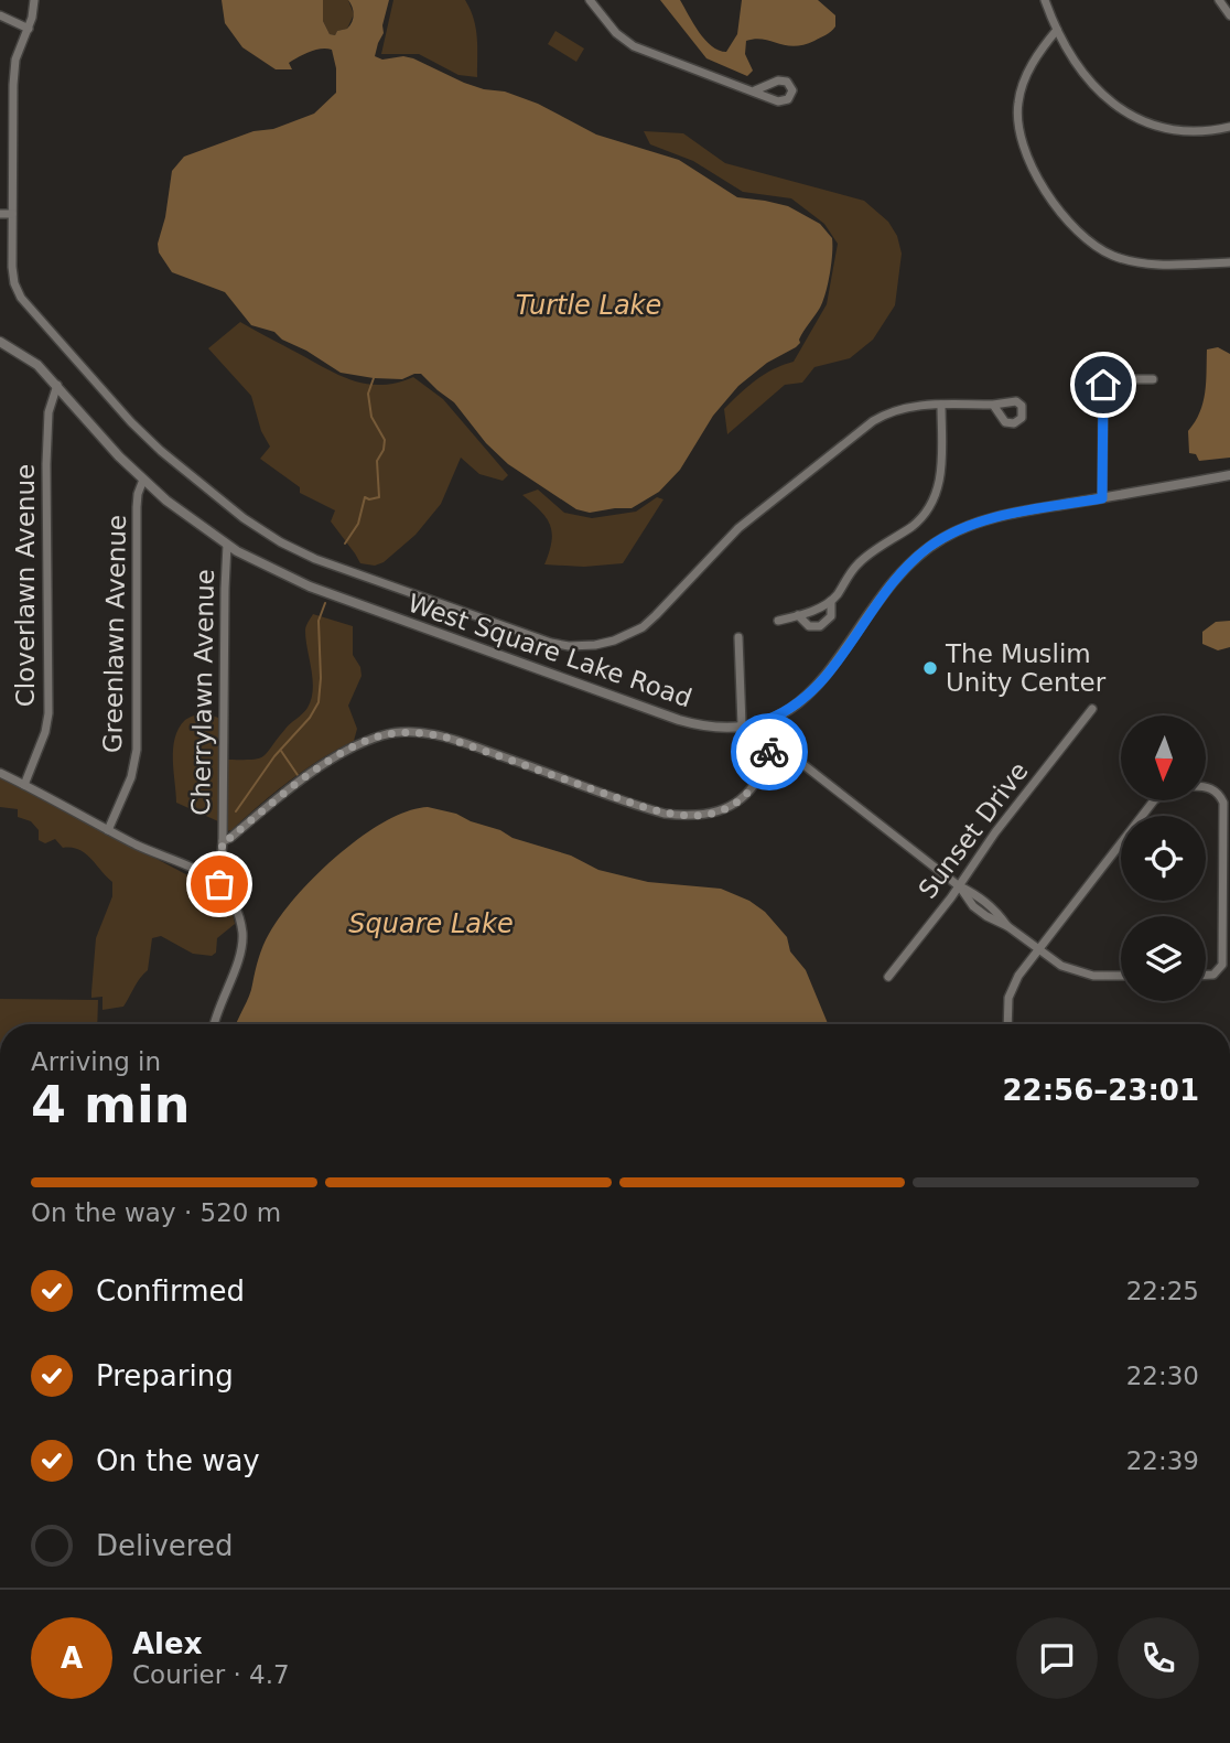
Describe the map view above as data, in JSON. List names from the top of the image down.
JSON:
{
  "streets": {
    "street": [
      "Cloverlawn Avenue",
      "Greenlawn Avenue",
      "West Square Lake Road",
      "Cherrylawn Avenue",
      "Sunset Drive"
    ]
  },
  "crossings": [
    ["Cloverlawn Avenue", "West Square Lake Road"],
    ["Greenlawn Avenue", "West Square Lake Road"],
    ["West Square Lake Road", "Cherrylawn Avenue"]
  ],
  "water": ["Turtle Lake", "Square Lake"],
  "places": ["The Muslim Unity Center"],
  "north": "bottom",
  "page": {
    "heading": ["4 min", "Arriving in", "22:56–23:01"],
    "panel": ["Alex", "Courier · 4.7"],
    "bar": "On the way · 520 m",
    "list": [
      ["Confirmed", "22:25"],
      ["Preparing", "22:30"],
      ["On the way", "22:39"],
      "Delivered"
    ],
    "round": "A"
  }
}
